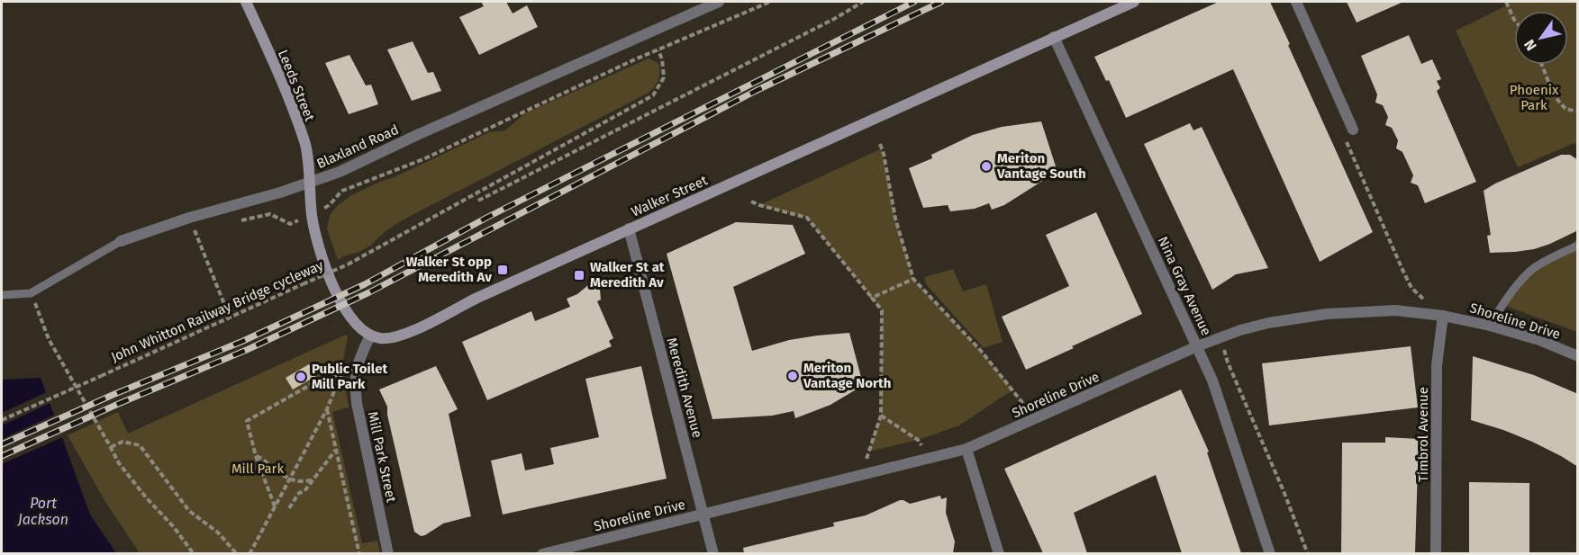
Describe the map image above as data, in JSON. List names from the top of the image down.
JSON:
{
  "streets": {
    "street": [
      "Leeds Street",
      "Blaxland Road",
      "Walker Street",
      "Nina Gray Avenue",
      "Shoreline Drive",
      "Meredith Avenue",
      "Timbrol Avenue",
      "Mill Park Street"
    ],
    "path": ["John Whitton Railway Bridge cycleway"]
  },
  "crossings": [
    ["Leeds Street", "Blaxland Road"],
    ["Walker Street", "Nina Gray Avenue"],
    ["Walker Street", "Meredith Avenue"],
    ["Walker Street", "Mill Park Street"],
    ["Nina Gray Avenue", "Shoreline Drive"],
    ["Shoreline Drive", "Meredith Avenue"],
    ["Shoreline Drive", "Timbrol Avenue"]
  ],
  "water": ["Port Jackson"],
  "parks": ["Phoenix Park", "Mill Park"],
  "places": {
    "other": ["Meriton Vantage South", "Meriton Vantage North", "Public Toilet Mill Park"],
    "transit": ["Walker St opp Meredith Av", "Walker St at Meredith Av"]
  },
  "north": "bottom left"
}
